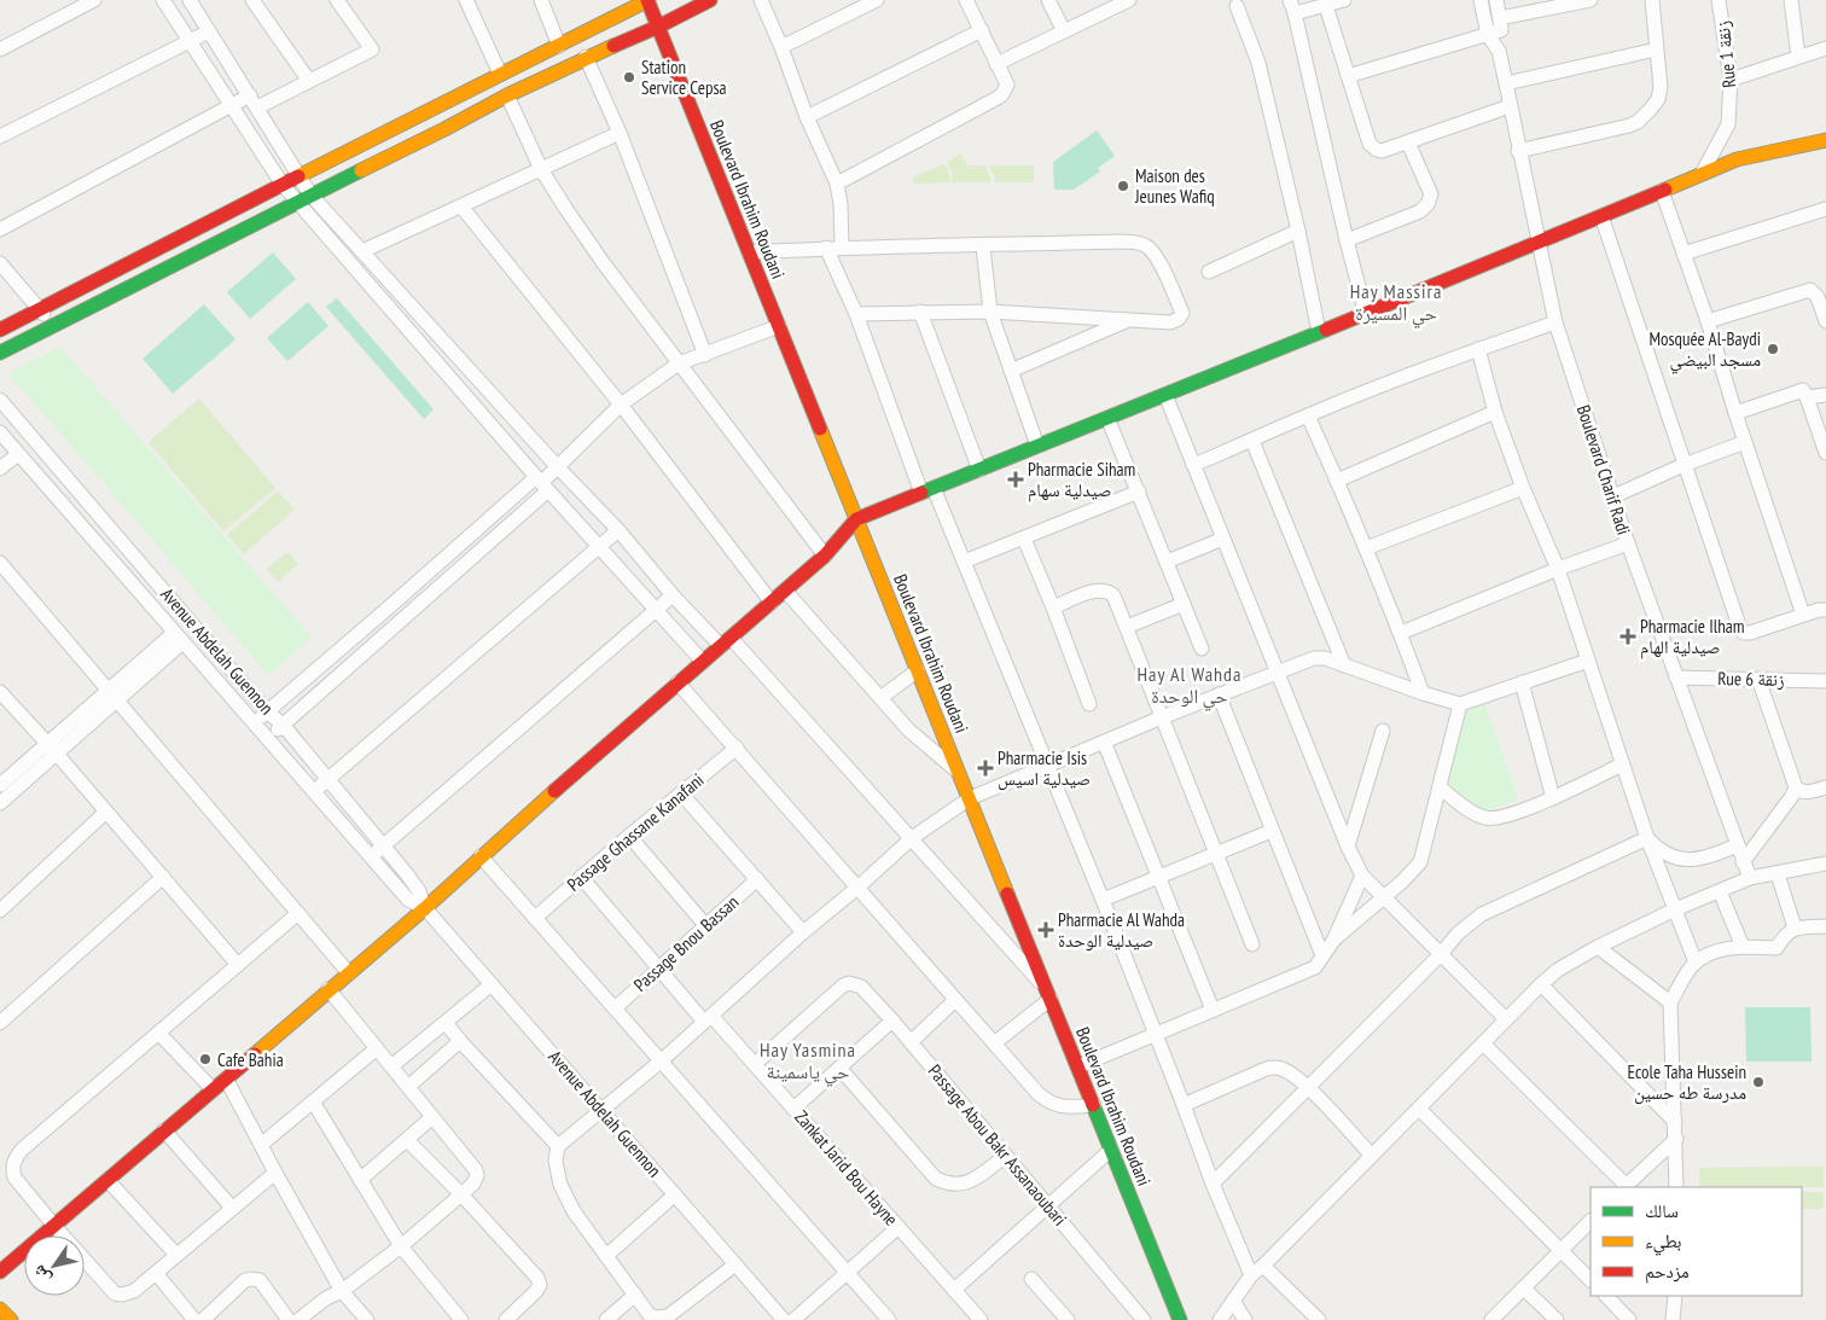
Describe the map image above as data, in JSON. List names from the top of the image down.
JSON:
{
  "streets": {
    "street": [
      "Rue 1 زنقة",
      "Boulevard Ibrahim Roudani",
      "Boulevard Charif Radi",
      "Avenue Abdelah Guennon",
      "Rue 6 زنقة",
      "Passage Ghassane Kanafani",
      "Passage Bnou Bassan",
      "Passage Abou Bakr Assanaoubari",
      "Zankat Jarid Bou Hayne"
    ]
  },
  "crossings": [
    ["Boulevard Charif Radi", "Rue 6 زنقة"],
    ["Passage Ghassane Kanafani", "Zankat Jarid Bou Hayne"],
    ["Passage Bnou Bassan", "Zankat Jarid Bou Hayne"],
    ["Passage Abou Bakr Assanaoubari", "Zankat Jarid Bou Hayne"]
  ],
  "districts": ["Hay Massira حي المسيرة", "Hay Al Wahda حي الوحدة", "Hay Yasmina حي ياسمينة"],
  "places": {
    "other": [
      "Station Service Cepsa",
      "Maison des Jeunes Wafiq",
      "Mosquée Al-Baydi مسجد البيضي",
      "Cafe Bahia",
      "Ecole Taha Hussein مدرسة طه حسين"
    ],
    "health": [
      "Pharmacie Siham صيدلية سهام",
      "Pharmacie Ilham صيدلية الهام",
      "Pharmacie Isis صيدلية اسيس",
      "Pharmacie Al Wahda صيدلية الوحدة"
    ]
  },
  "legend": ["سالك", "بطيء", "مزدحم"],
  "north": "bottom left"
}
